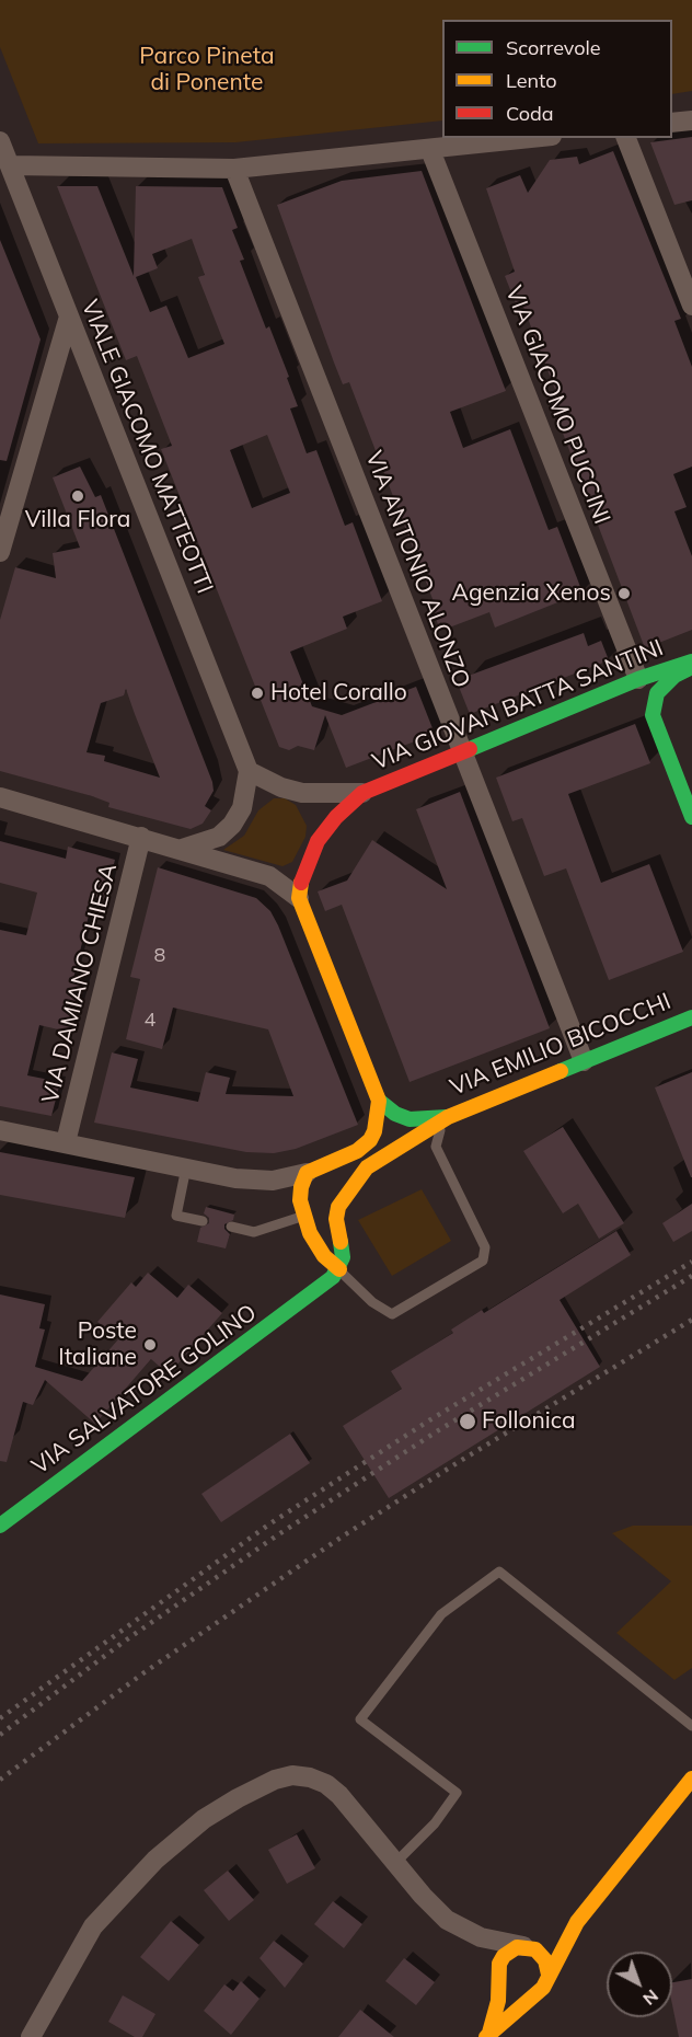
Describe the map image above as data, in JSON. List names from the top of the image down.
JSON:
{
  "streets": {
    "street": [
      "VIA GIACOMO PUCCINI",
      "VIALE GIACOMO MATTEOTTI",
      "VIA ANTONIO ALONZO",
      "VIA GIOVAN BATTA SANTINI",
      "VIA DAMIANO CHIESA",
      "VIA EMILIO BICOCCHI",
      "VIA SALVATORE GOLINO"
    ]
  },
  "crossings": [
    ["VIA GIACOMO PUCCINI", "VIA GIOVAN BATTA SANTINI"],
    ["VIA ANTONIO ALONZO", "VIA GIOVAN BATTA SANTINI"],
    ["VIA ANTONIO ALONZO", "VIA EMILIO BICOCCHI"]
  ],
  "parks": ["Parco Pineta di Ponente"],
  "places": [
    "Villa Flora",
    "Agenzia Xenos",
    "Hotel Corallo",
    "Poste Italiane",
    "Follonica"
  ],
  "house_numbers": ["8", "4"],
  "legend": ["Scorrevole", "Lento", "Coda"],
  "north": "bottom right"
}
